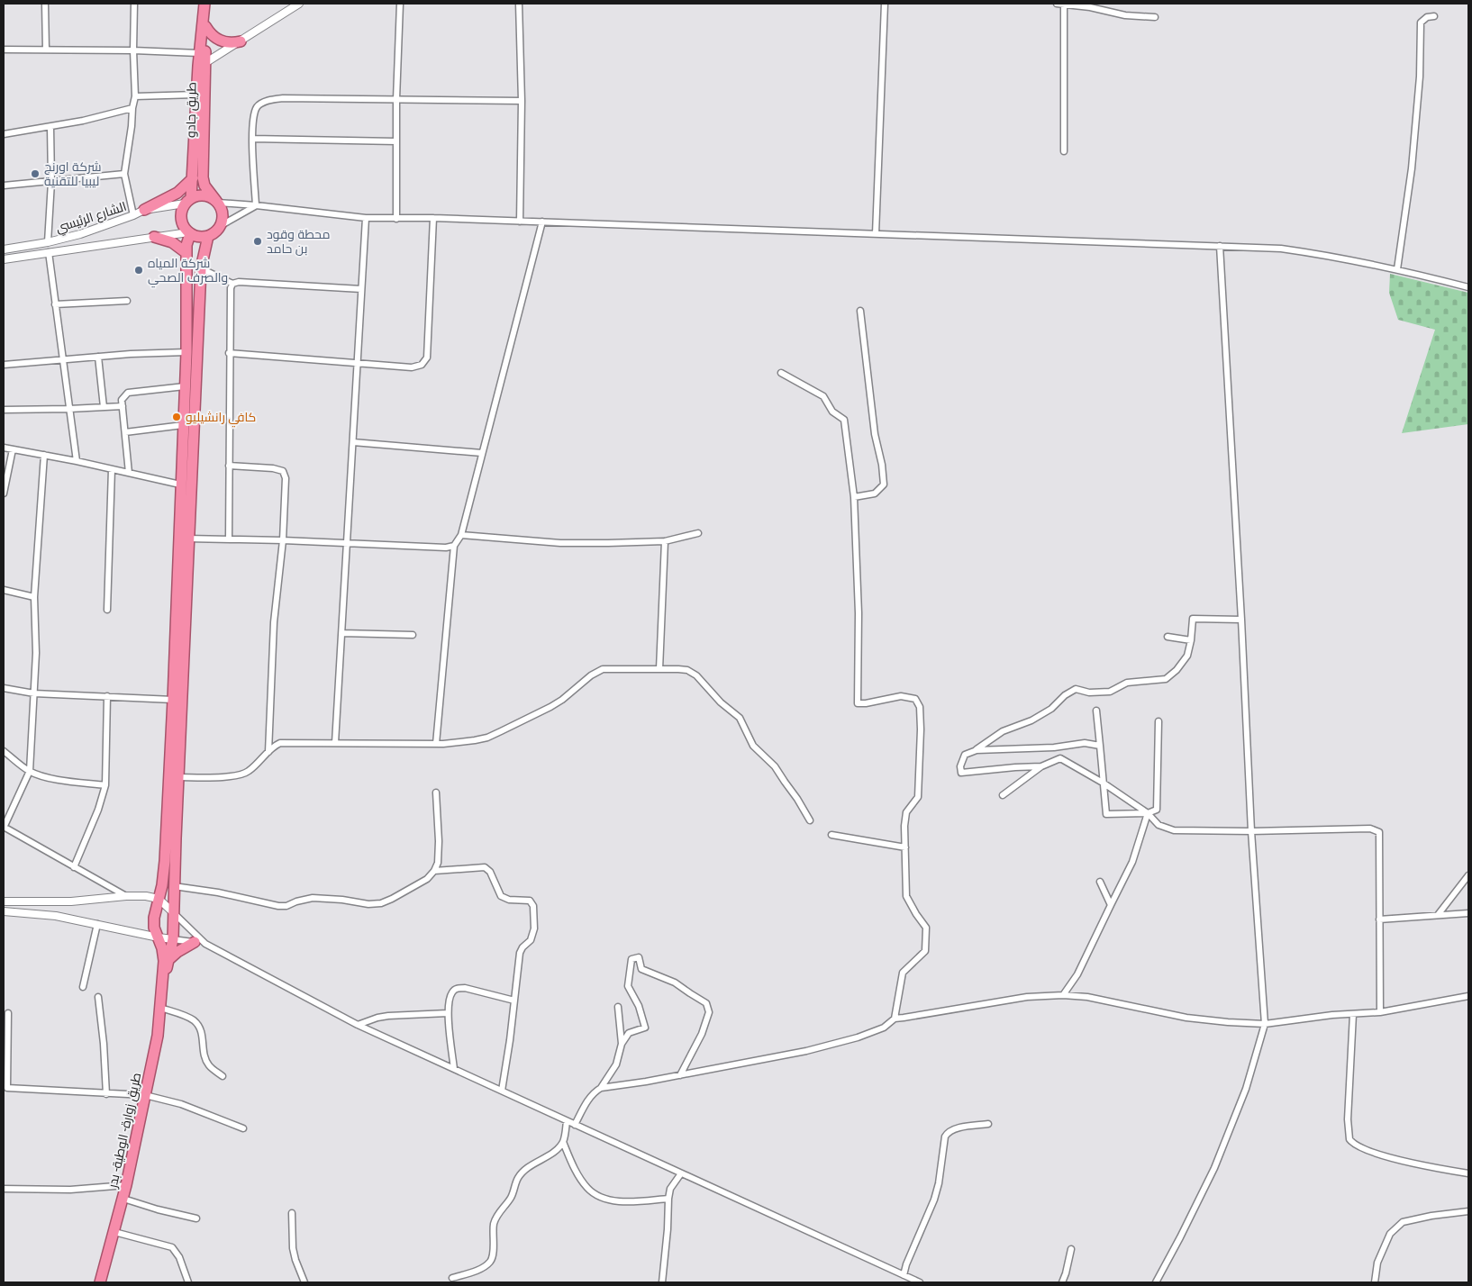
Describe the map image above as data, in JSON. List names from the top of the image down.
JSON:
{
  "streets": {
    "highway": ["طريق جادو", "طريق زوارة- الوطية- بدر"],
    "street": ["الشارع الرئيسي"]
  },
  "crossings": [
    ["طريق جادو", "الشارع الرئيسي"]
  ],
  "places": [
    "شركة اورنج ليبيا للتقنية",
    "محطة وقود بن حامد",
    "شركة المياه والصرف الصحي",
    "كافي رانشيليو"
  ]
}
